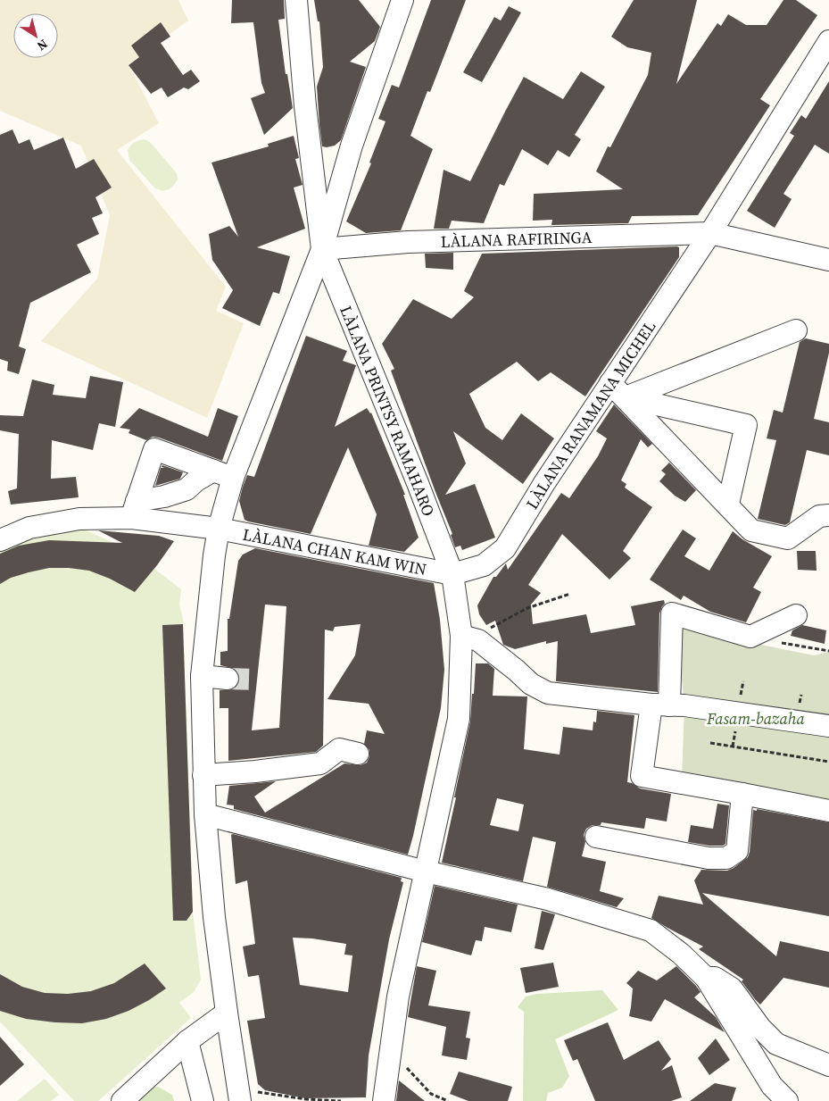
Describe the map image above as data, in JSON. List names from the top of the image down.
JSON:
{
  "streets": {
    "street": [
      "LÀLANA RAFIRINGA",
      "LÀLANA PRINTSY RAMAHARO",
      "LÀLANA RANAMANA MICHEL",
      "LÀLANA CHAN KAM WIN"
    ]
  },
  "crossings": [
    ["LÀLANA RAFIRINGA", "LÀLANA PRINTSY RAMAHARO"],
    ["LÀLANA RAFIRINGA", "LÀLANA RANAMANA MICHEL"],
    ["LÀLANA PRINTSY RAMAHARO", "LÀLANA RANAMANA MICHEL"],
    ["LÀLANA PRINTSY RAMAHARO", "LÀLANA CHAN KAM WIN"],
    ["LÀLANA RANAMANA MICHEL", "LÀLANA CHAN KAM WIN"]
  ],
  "parks": ["Fasam-bazaha"],
  "north": "bottom right"
}
